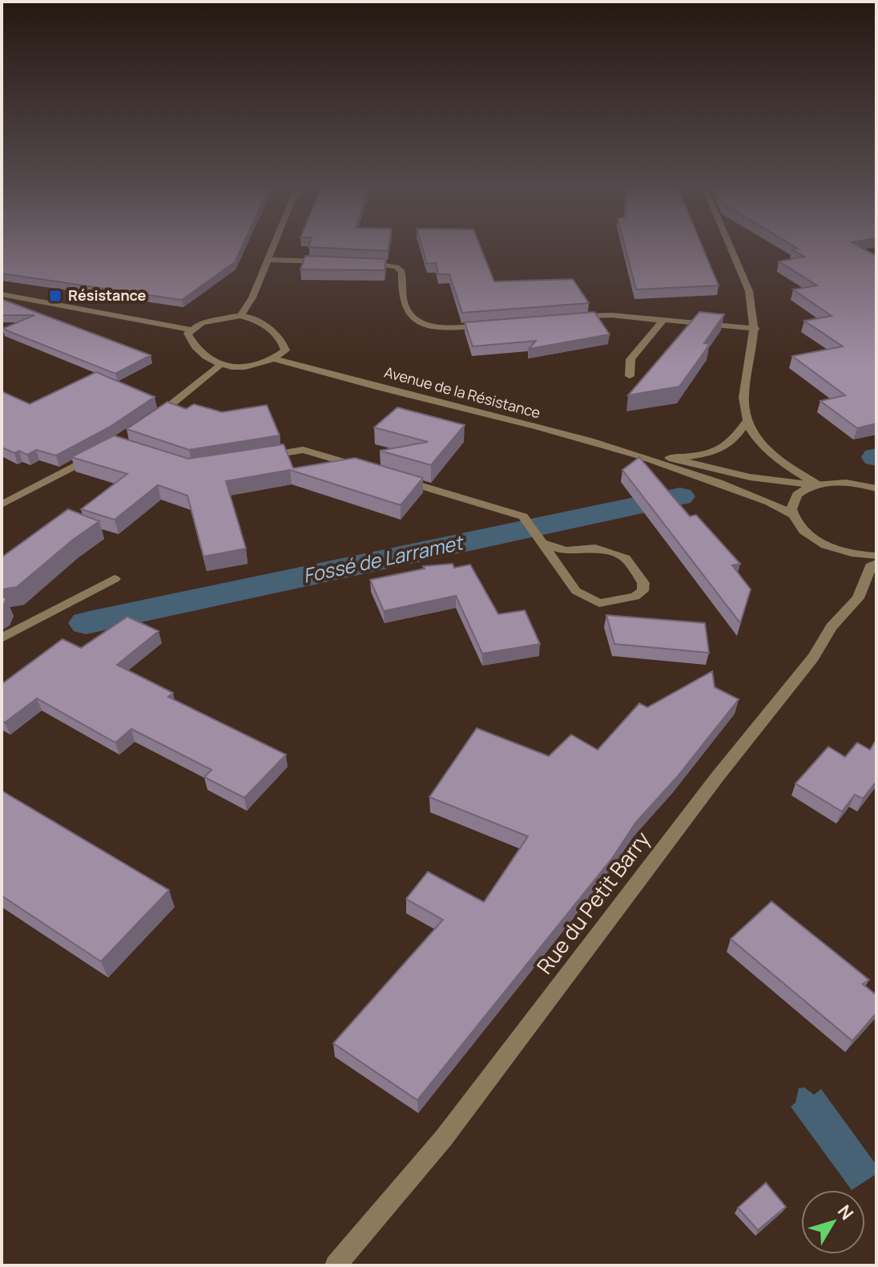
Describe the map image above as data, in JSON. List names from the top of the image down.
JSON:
{
  "streets": {
    "street": ["Avenue de la Résistance", "Rue du Petit Barry"]
  },
  "water": ["Fossé de Larramet"],
  "places": {
    "transit": ["Résistance"]
  },
  "north": "top right"
}
